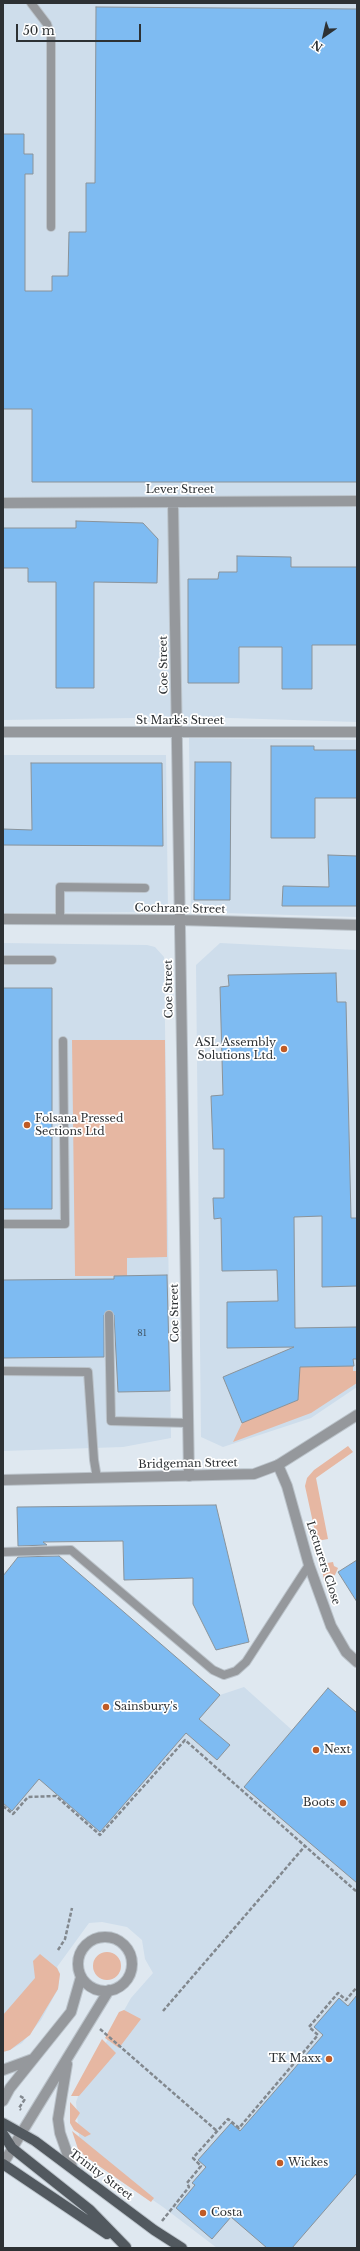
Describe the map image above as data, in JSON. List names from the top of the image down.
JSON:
{
  "streets": {
    "main road": ["Trinity Street"],
    "street": [
      "Lever Street",
      "Coe Street",
      "St Mark's Street",
      "Cochrane Street",
      "Bridgeman Street",
      "Lecturers Close"
    ]
  },
  "crossings": [
    ["Lever Street", "Coe Street"],
    ["Coe Street", "St Mark's Street"],
    ["Coe Street", "Cochrane Street"],
    ["Coe Street", "Bridgeman Street"],
    ["Bridgeman Street", "Lecturers Close"]
  ],
  "places": [
    "ASL Assembly Solutions Ltd.",
    "Folsana Pressed Sections Ltd",
    "Sainsbury's",
    "Next",
    "Boots",
    "TK Maxx",
    "Wickes",
    "Costa"
  ],
  "house_numbers": ["81"],
  "scale_bar": "50 m",
  "north": "bottom left"
}
